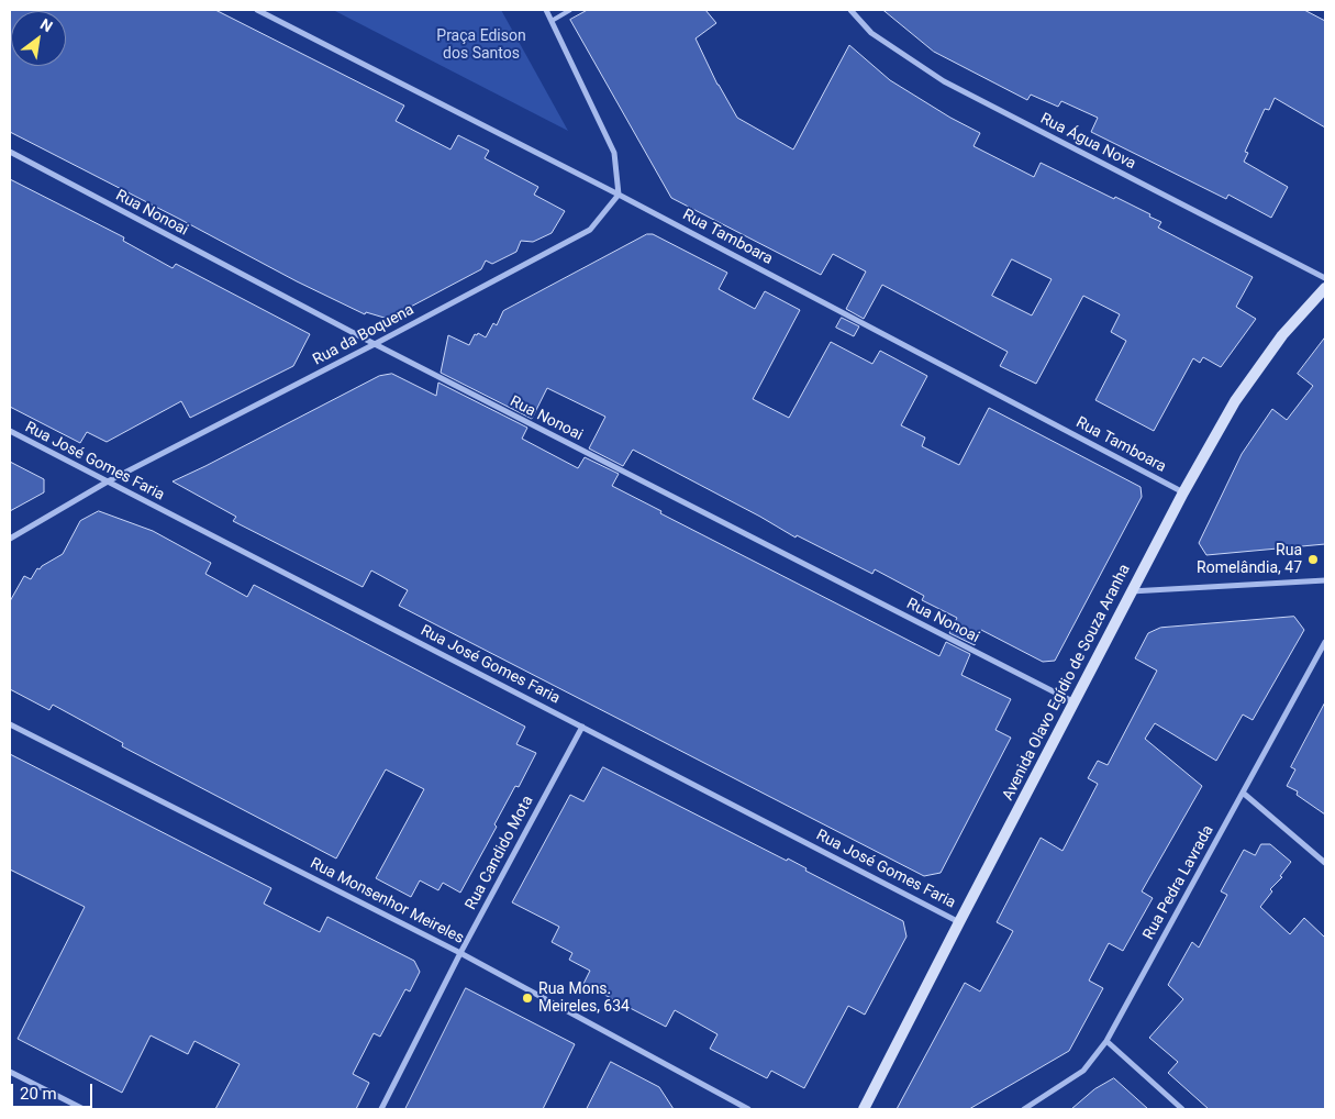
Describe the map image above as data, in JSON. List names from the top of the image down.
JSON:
{
  "streets": {
    "main road": ["Avenida Olavo Egídio de Souza Aranha"],
    "street": [
      "Rua Água Nova",
      "Rua Nonoai",
      "Rua Tamboara",
      "Rua da Boquena",
      "Rua José Gomes Faria",
      "Rua Candido Mota",
      "Rua Pedra Lavrada",
      "Rua Monsenhor Meireles"
    ]
  },
  "crossings": [
    ["Rua Nonoai", "Rua da Boquena"],
    ["Rua Nonoai", "Avenida Olavo Egídio de Souza Aranha"],
    ["Rua Tamboara", "Rua da Boquena"],
    ["Rua Tamboara", "Avenida Olavo Egídio de Souza Aranha"],
    ["Rua da Boquena", "Rua José Gomes Faria"],
    ["Rua José Gomes Faria", "Avenida Olavo Egídio de Souza Aranha"],
    ["Rua José Gomes Faria", "Rua Candido Mota"],
    ["Rua Candido Mota", "Rua Monsenhor Meireles"]
  ],
  "parks": ["Praça Edison dos Santos"],
  "places": ["Rua Romelândia, 47", "Rua Mons. Meireles, 634"],
  "scale_bar": "20 m",
  "north": "top right"
}
